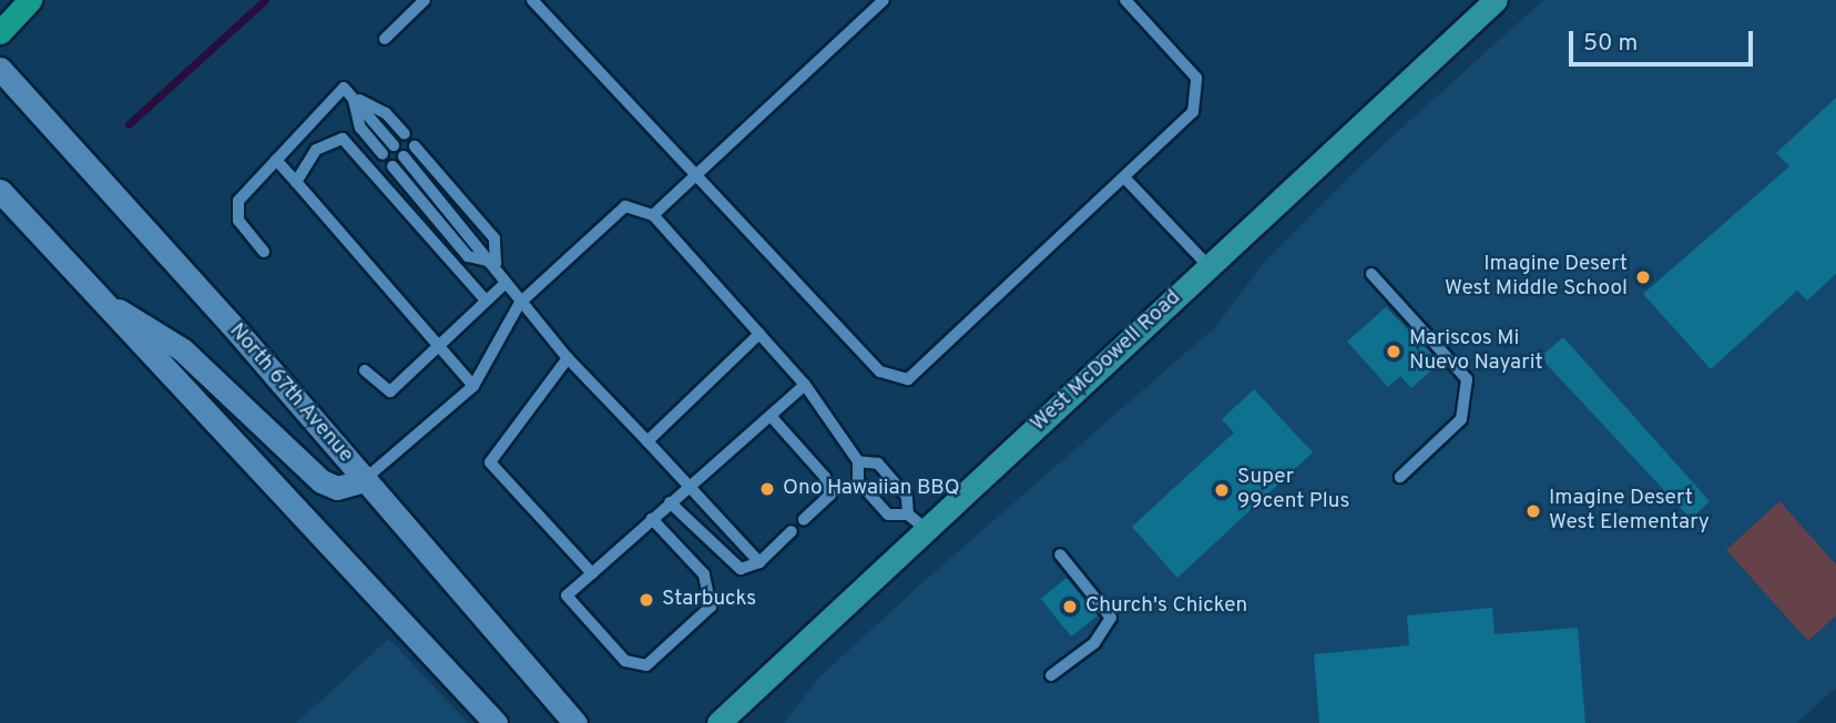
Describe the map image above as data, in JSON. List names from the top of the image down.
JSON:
{
  "streets": {
    "main road": ["West McDowell Road", "North 67th Avenue"]
  },
  "places": [
    "Imagine Desert West Middle School",
    "Mariscos Mi Nuevo Nayarit",
    "Ono Hawaiian BBQ",
    "Super 99cent Plus",
    "Imagine Desert West Elementary",
    "Starbucks",
    "Church's Chicken"
  ],
  "scale_bar": "50 m"
}
